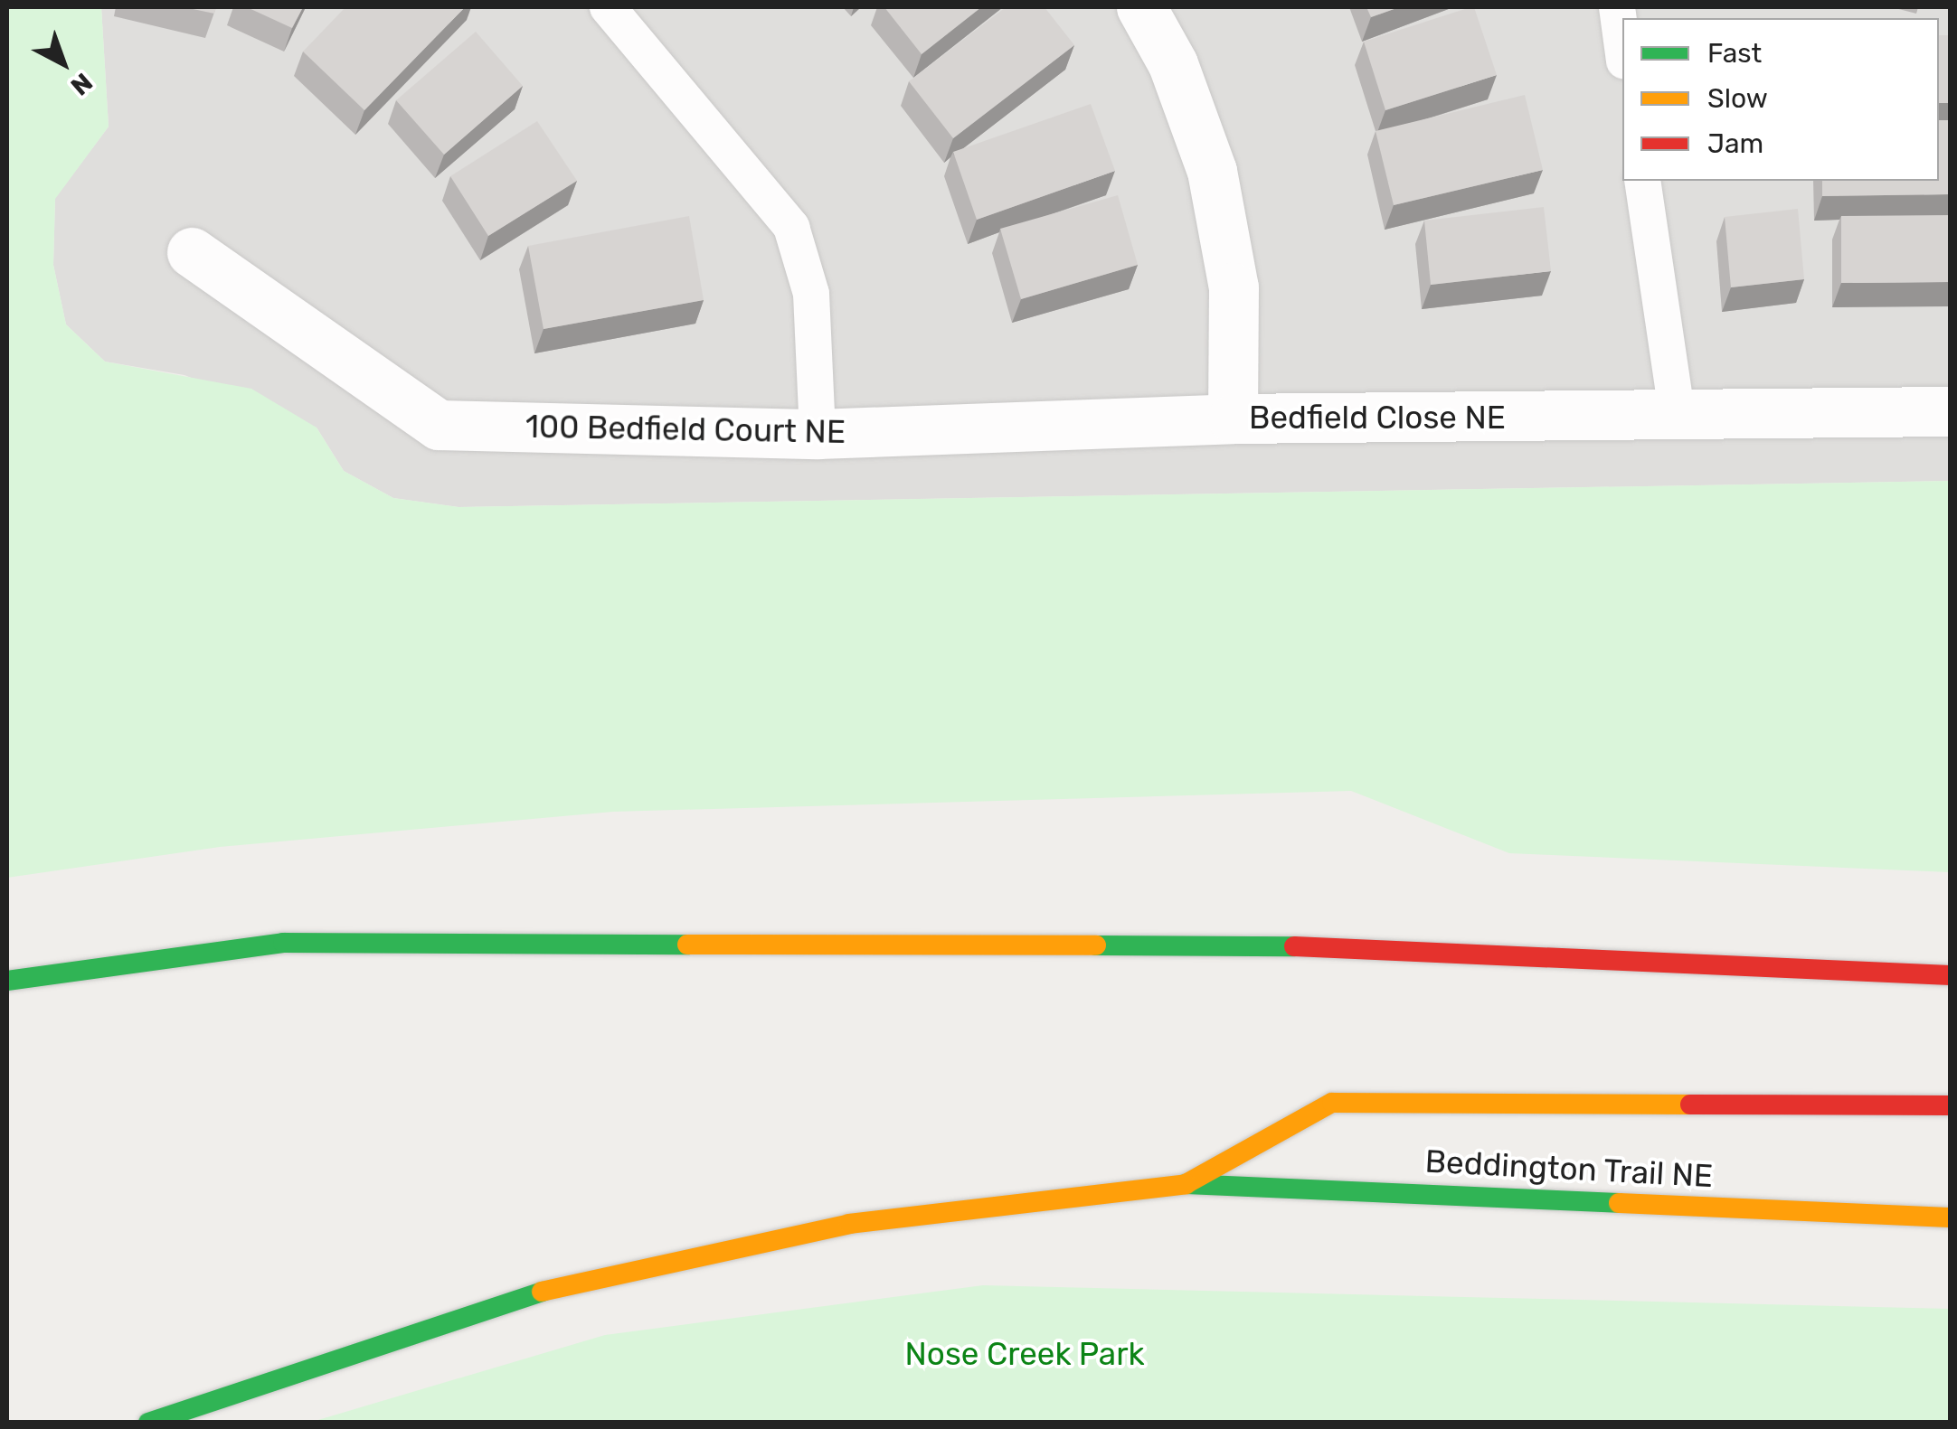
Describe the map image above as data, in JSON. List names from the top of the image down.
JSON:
{
  "streets": {
    "main road": ["Beddington Trail NE"],
    "street": ["Bedfield Close NE", "100 Bedfield Court NE"]
  },
  "crossings": [
    ["Bedfield Close NE", "100 Bedfield Court NE"]
  ],
  "parks": ["Nose Creek Park"],
  "legend": ["Fast", "Slow", "Jam"],
  "north": "bottom right"
}
